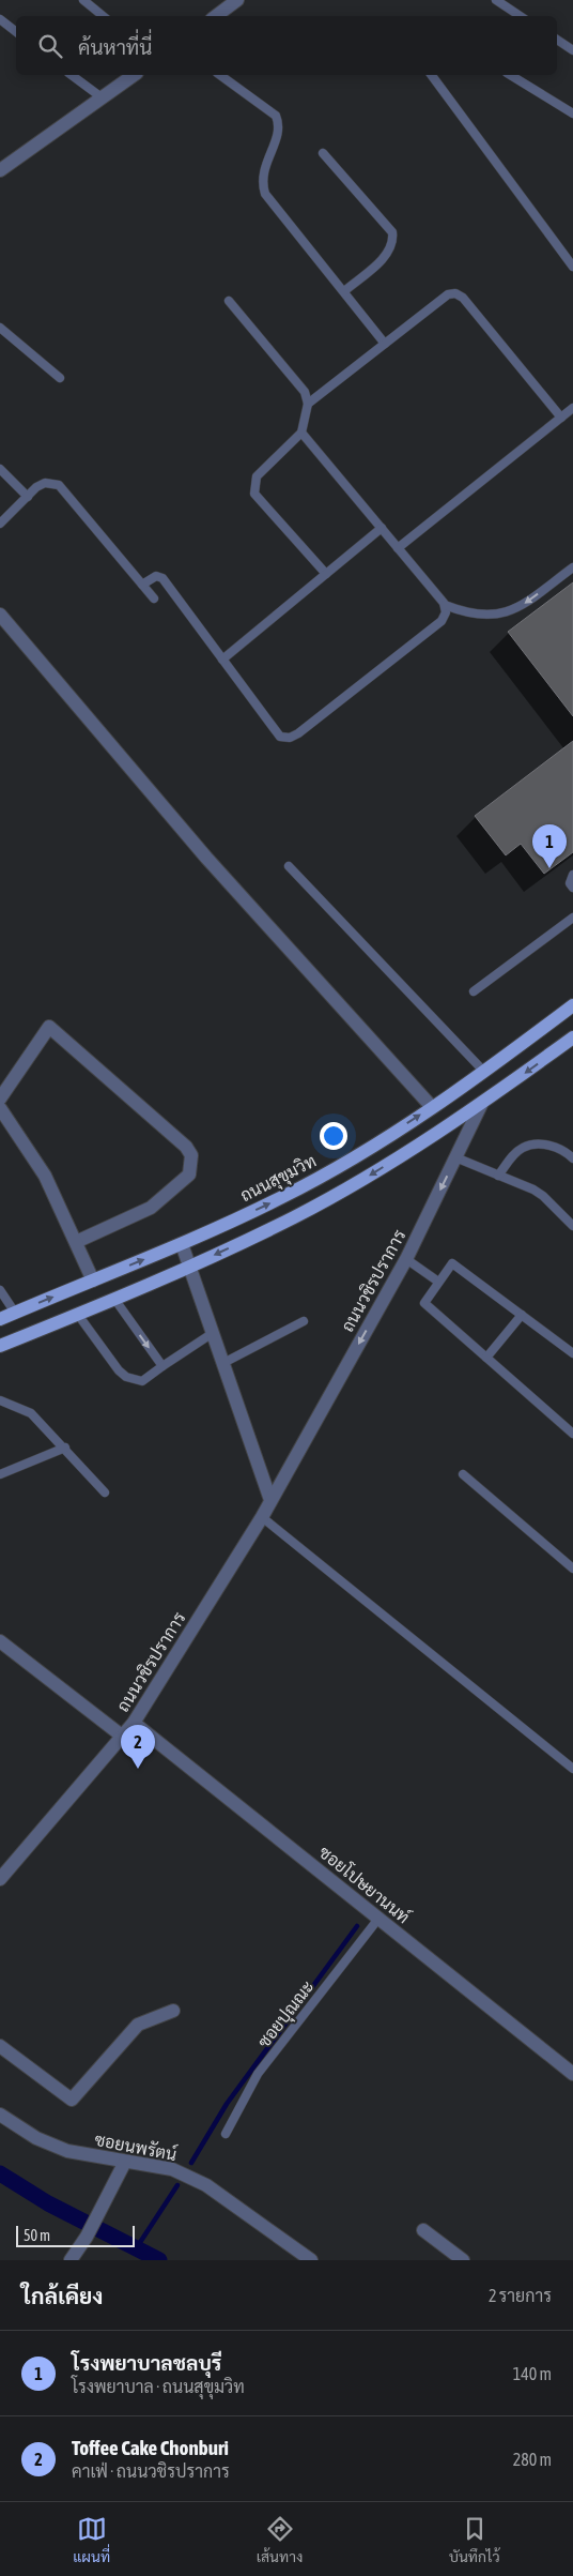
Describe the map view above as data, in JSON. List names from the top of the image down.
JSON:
{
  "streets": {
    "main road": ["ถนนสุขุมวิท"],
    "street": ["ถนนวชิรปราการ", "ซอยโปษยานนท์", "ซอยนพรัตน์"],
    "lane": ["ซอยปุณณะ"]
  },
  "crossings": [
    ["ถนนวชิรปราการ", "ซอยโปษยานนท์"],
    ["ซอยโปษยานนท์", "ซอยปุณณะ"]
  ],
  "one_way": ["ถนนวชิรปราการ"],
  "scale_bar": "50 m",
  "page": {
    "search": "ค้นหาที่นี่",
    "pins": ["1", "2"],
    "scale": "50 m",
    "heading": ["ใกล้เคียง", "2 รายการ"],
    "list": [
      {
        "mark": "1",
        "name": "โรงพยาบาลชลบุรี",
        "note": "โรงพยาบาล · ถนนสุขุมวิท",
        "value": "140 m"
      },
      {
        "mark": "2",
        "name": "Toffee Cake Chonburi",
        "note": "คาเฟ่ · ถนนวชิรปราการ",
        "value": "280 m"
      }
    ],
    "nav": ["แผนที่", "เส้นทาง", "บันทึกไว้"]
  }
}
